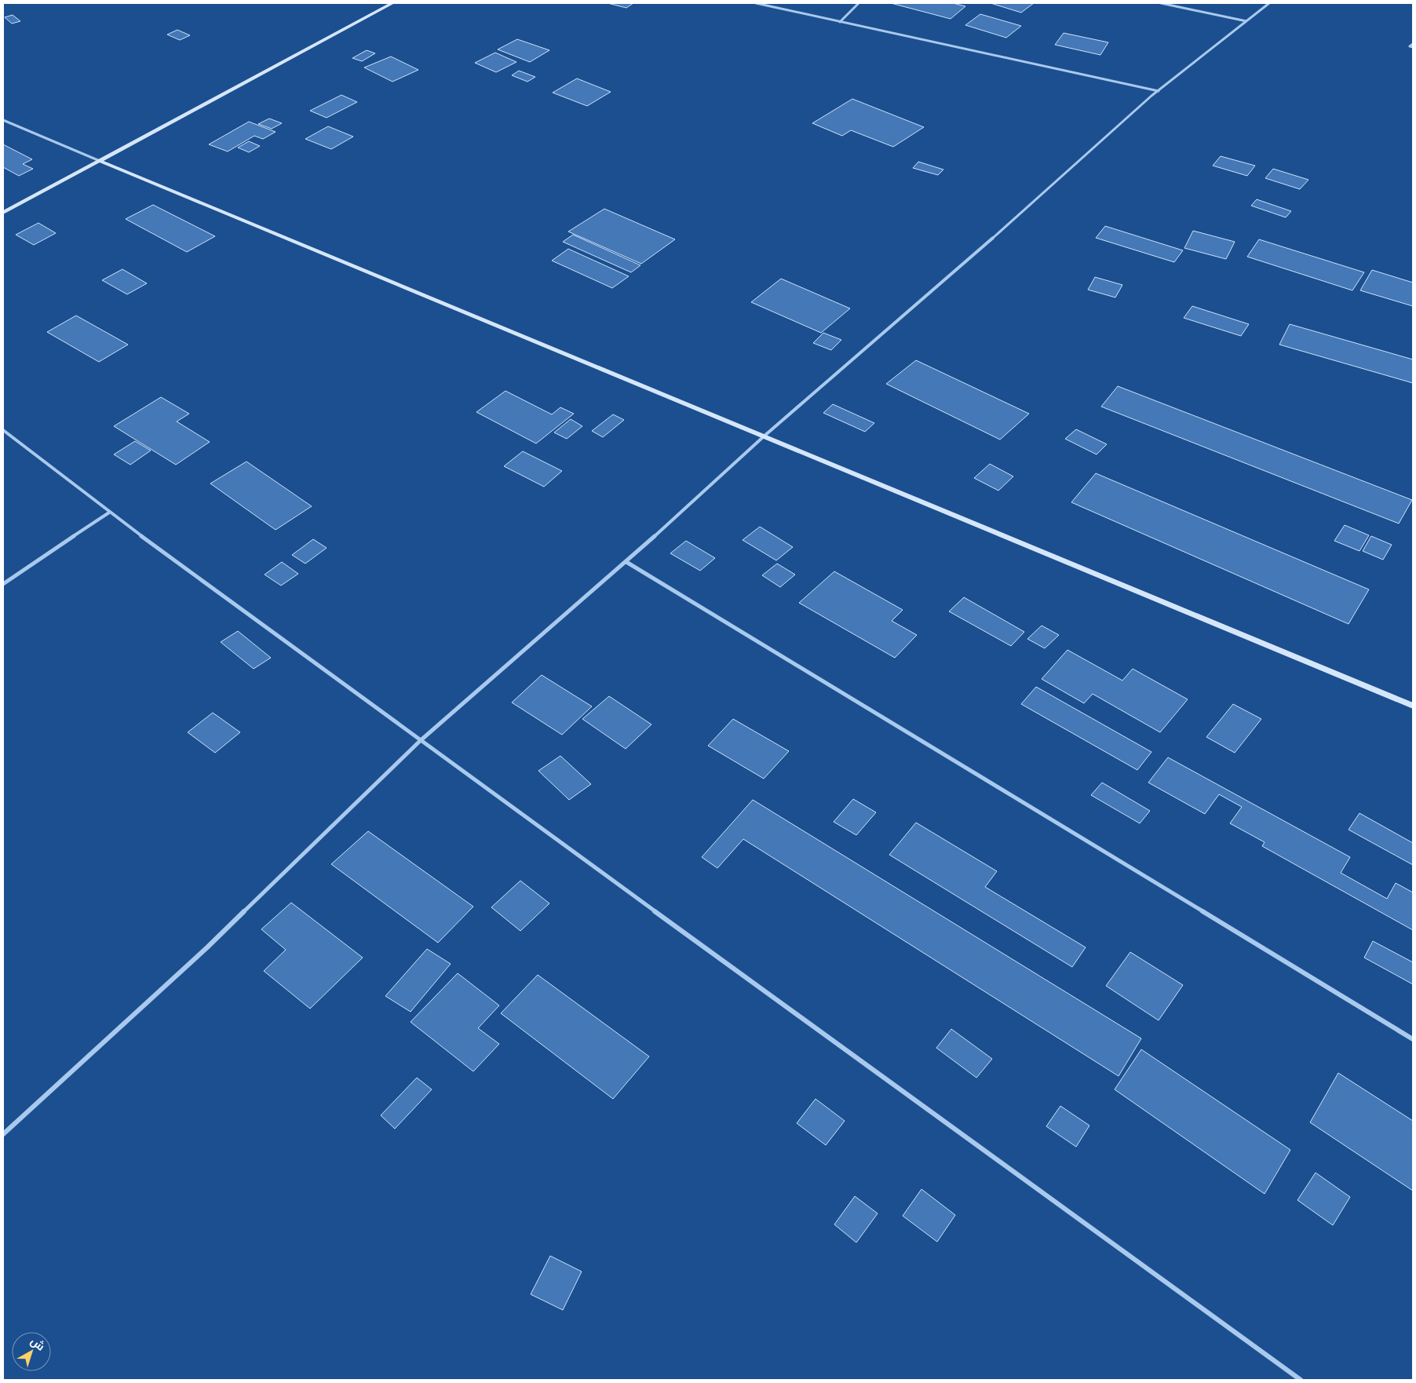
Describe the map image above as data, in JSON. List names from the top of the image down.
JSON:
{
  "north": "top right"
}
